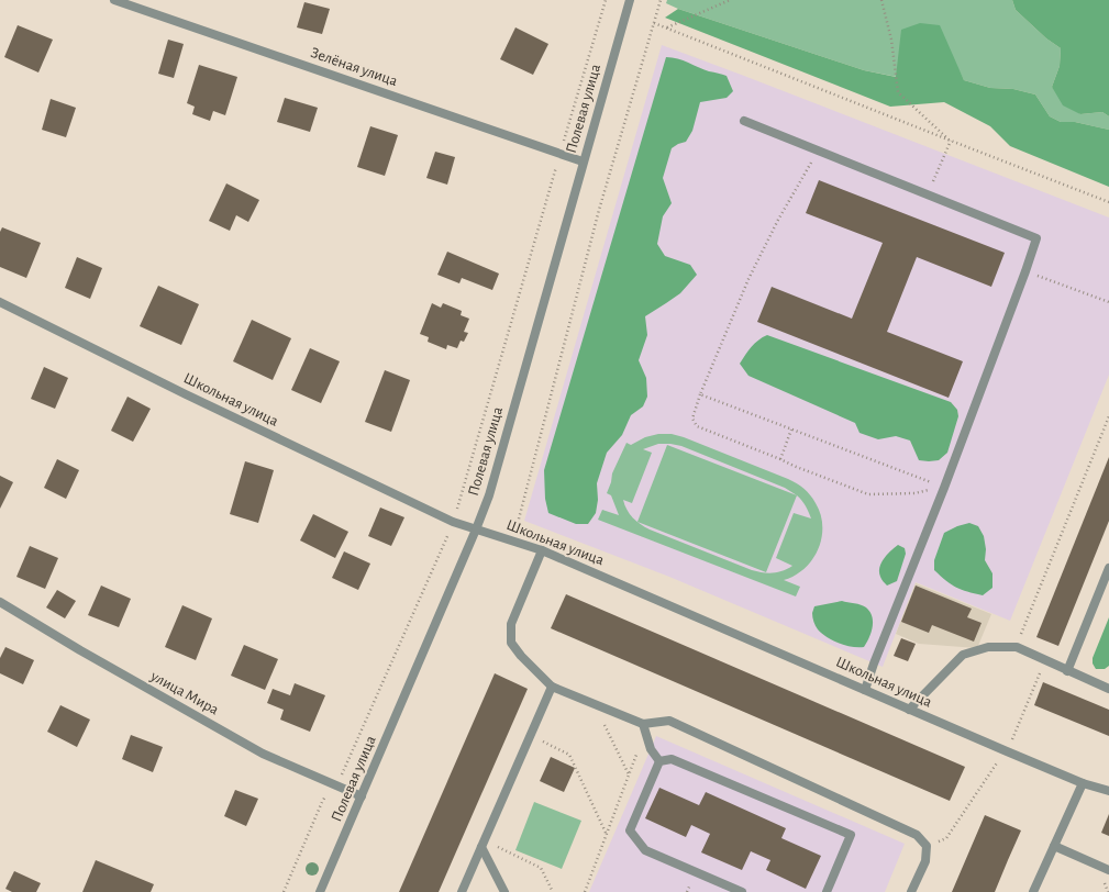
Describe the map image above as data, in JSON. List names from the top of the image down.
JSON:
{
  "streets": {
    "street": [
      "Зелёная улица",
      "Полевая улица",
      "Школьная улица",
      "улица Мира"
    ]
  },
  "crossings": [
    ["Зелёная улица", "Полевая улица"],
    ["Полевая улица", "Школьная улица"],
    ["Полевая улица", "улица Мира"]
  ]
}
